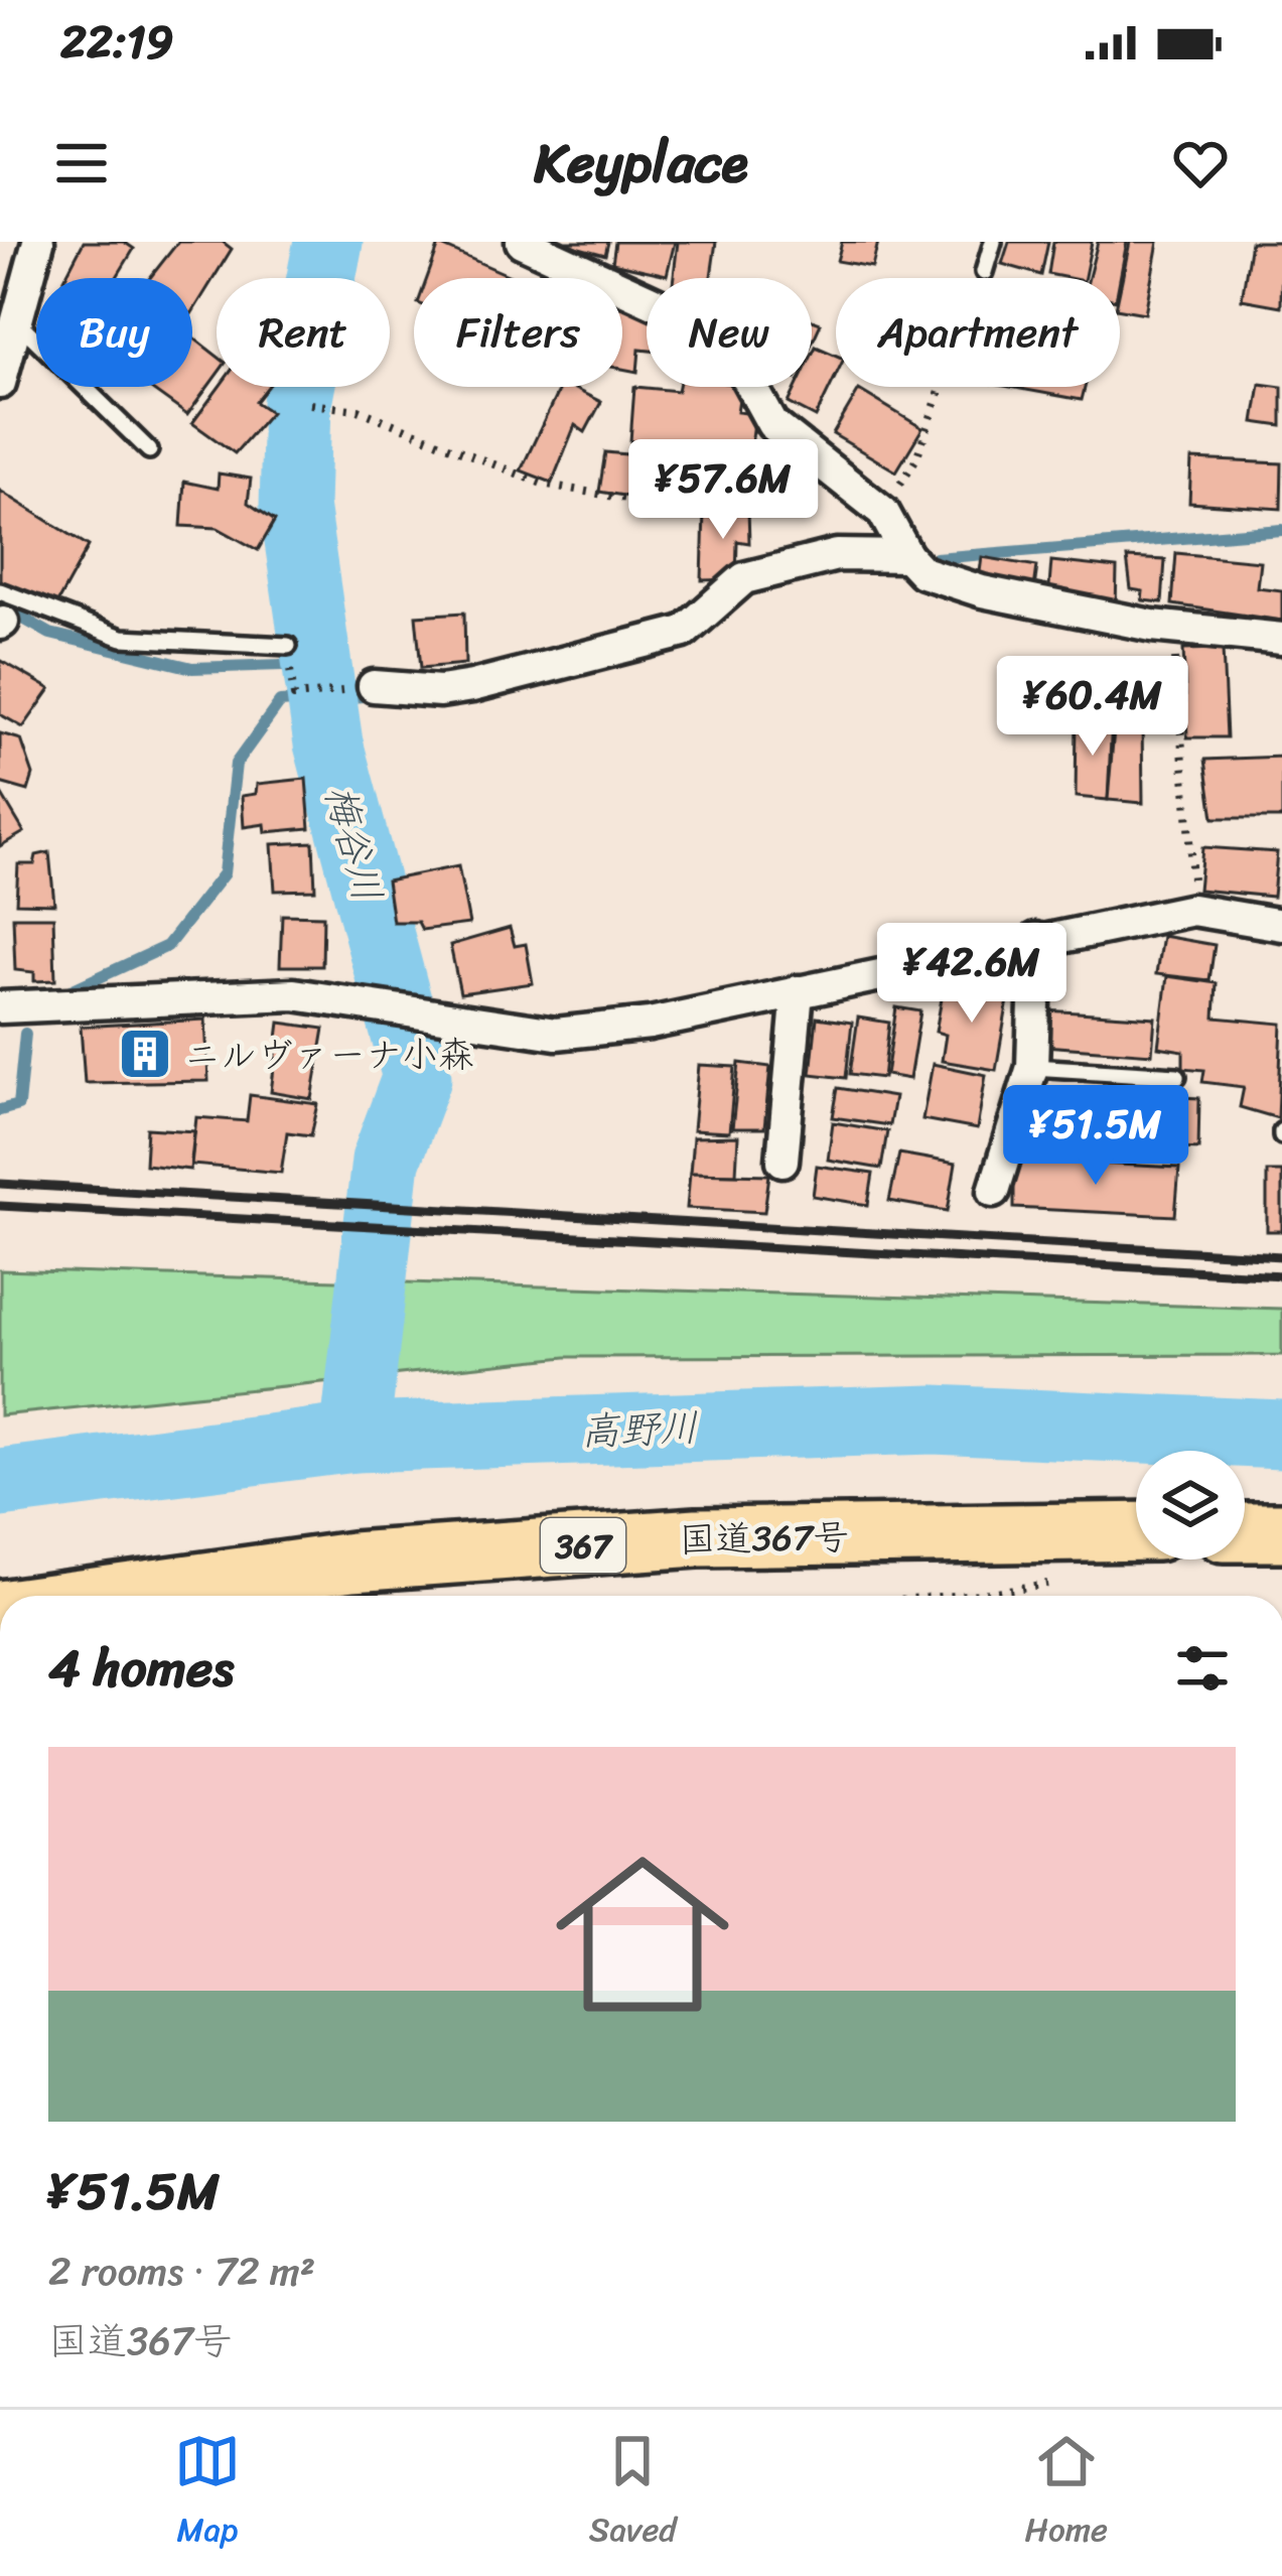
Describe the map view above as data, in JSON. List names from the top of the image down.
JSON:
{
  "streets": {
    "highway": ["国道367号", "367"]
  },
  "water": ["梅谷川", "高野川"],
  "places": {
    "building": ["ニルヴァーナ小森"]
  },
  "page": {
    "status": "22:19",
    "header": "Keyplace",
    "chip": [
      "Buy",
      "Rent",
      "Filters",
      "New",
      "Apartment"
    ],
    "price": [
      "¥57.6M",
      "¥60.4M",
      "¥42.6M",
      "¥51.5M"
    ],
    "heading": "4 homes",
    "list": [
      {
        "name": "¥51.5M",
        "note": "2 rooms · 72 m² · 国道367号"
      }
    ],
    "tabs": ["Map", "Saved", "Home"]
  }
}
